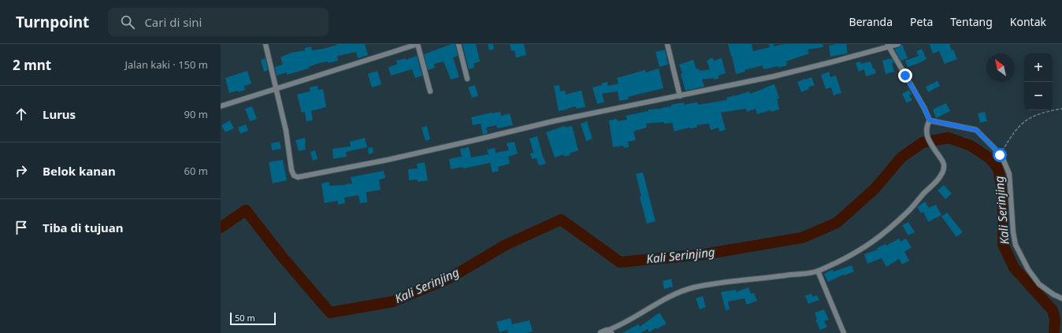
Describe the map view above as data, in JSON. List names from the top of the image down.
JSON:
{
  "water": ["Kali Serinjing"],
  "scale_bar": "50 m",
  "north": "top left",
  "page": {
    "header": "Turnpoint",
    "search": "Cari di sini",
    "nav": [
      "Beranda",
      "Peta",
      "Tentang",
      "Kontak"
    ],
    "heading": ["2 mnt", "Jalan kaki · 150 m"],
    "map_buttons": ["+", "−"],
    "list": [
      ["Lurus", "90 m"],
      ["Belok kanan", "60 m"],
      "Tiba di tujuan"
    ],
    "scale": "50 m"
  }
}
